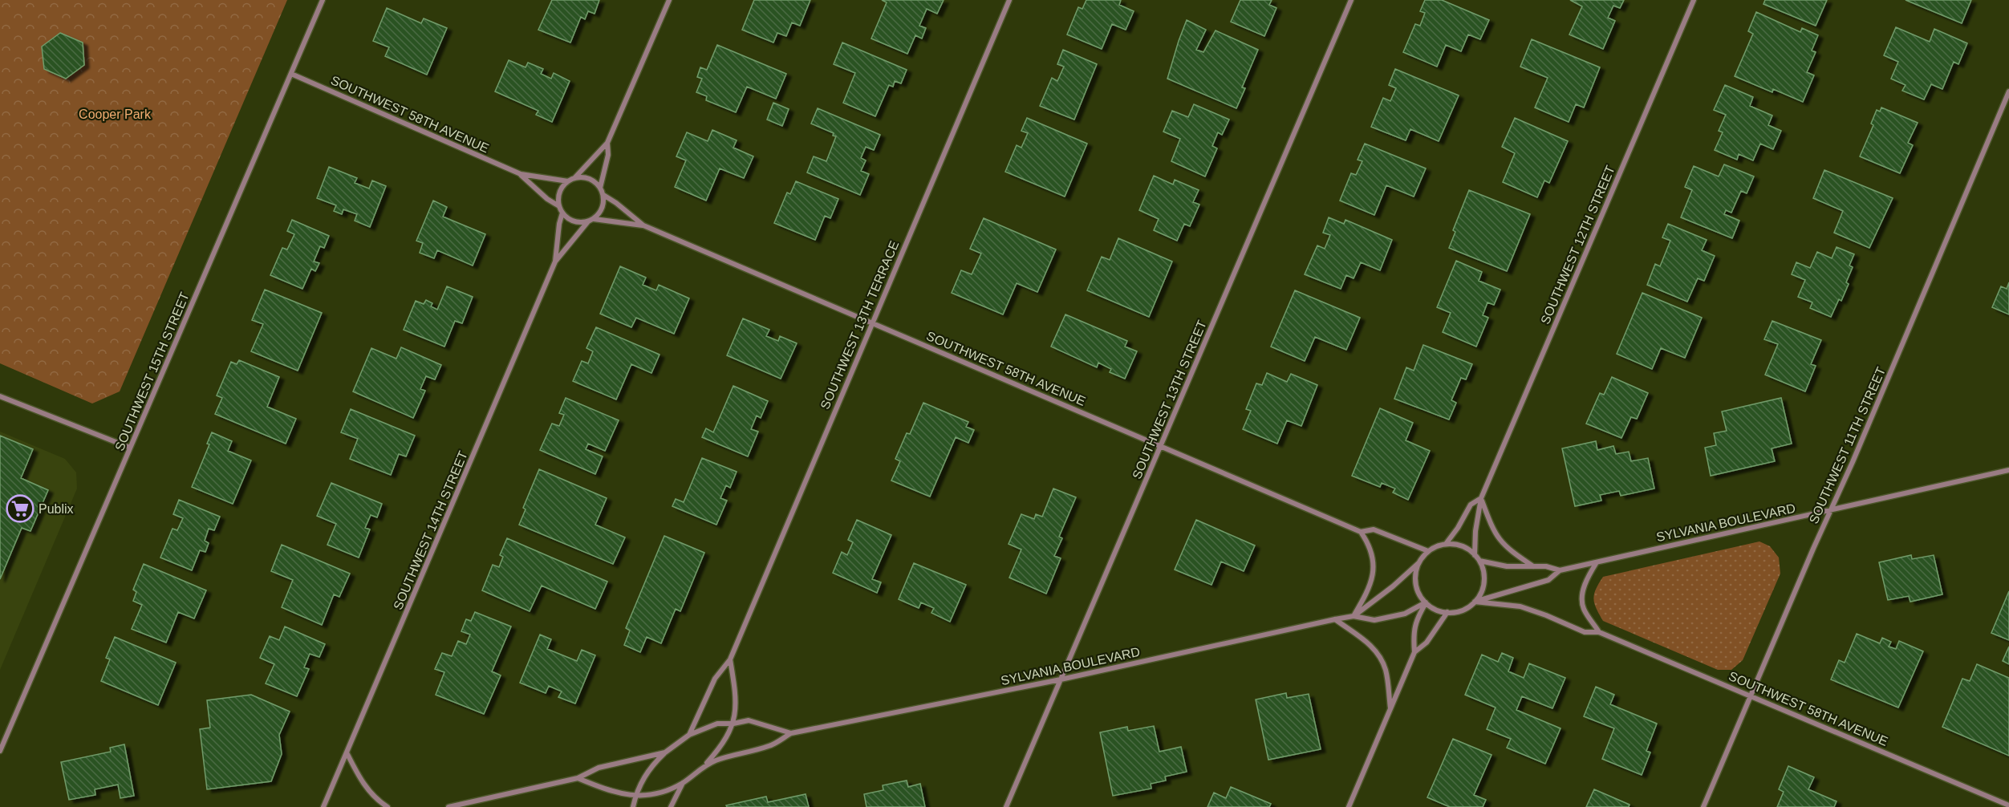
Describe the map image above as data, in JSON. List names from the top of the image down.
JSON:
{
  "streets": {
    "street": [
      "SOUTHWEST 58TH AVENUE",
      "SOUTHWEST 12TH STREET",
      "SOUTHWEST 13TH TERRACE",
      "SOUTHWEST 15TH STREET",
      "SOUTHWEST 13TH STREET",
      "SOUTHWEST 11TH STREET",
      "SYLVANIA BOULEVARD",
      "SOUTHWEST 14TH STREET"
    ]
  },
  "crossings": [
    ["SOUTHWEST 58TH AVENUE", "SOUTHWEST 12TH STREET"],
    ["SOUTHWEST 58TH AVENUE", "SOUTHWEST 13TH TERRACE"],
    ["SOUTHWEST 58TH AVENUE", "SOUTHWEST 15TH STREET"],
    ["SOUTHWEST 58TH AVENUE", "SOUTHWEST 13TH STREET"],
    ["SOUTHWEST 58TH AVENUE", "SOUTHWEST 11TH STREET"],
    ["SOUTHWEST 58TH AVENUE", "SYLVANIA BOULEVARD"],
    ["SOUTHWEST 58TH AVENUE", "SOUTHWEST 14TH STREET"],
    ["SOUTHWEST 12TH STREET", "SYLVANIA BOULEVARD"],
    ["SOUTHWEST 13TH TERRACE", "SYLVANIA BOULEVARD"],
    ["SOUTHWEST 13TH STREET", "SYLVANIA BOULEVARD"],
    ["SOUTHWEST 11TH STREET", "SYLVANIA BOULEVARD"]
  ],
  "parks": ["Cooper Park"],
  "places": {
    "supermarket": ["Publix"]
  }
}
